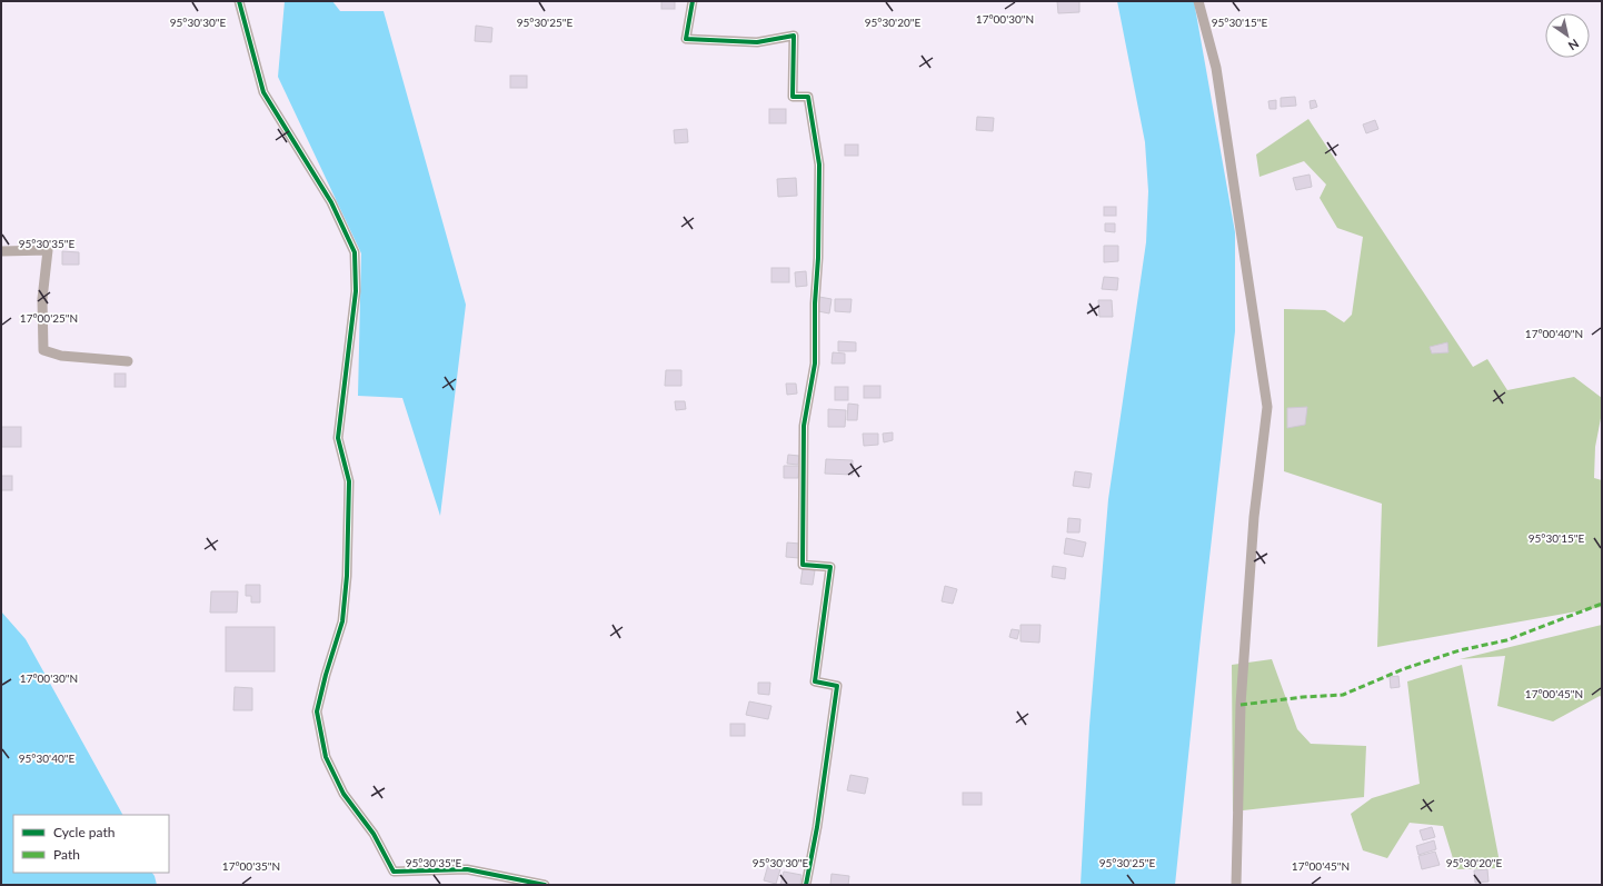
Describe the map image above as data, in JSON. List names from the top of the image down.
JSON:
{
  "legend": ["Cycle path", "Path"],
  "north": "bottom right",
  "coordinates": [
    "17°00'30\"N",
    "95°30'25\"E",
    "95°30'15\"E",
    "95°30'30\"E",
    "95°30'20\"E",
    "95°30'35\"E",
    "17°00'25\"N",
    "17°00'40\"N",
    "17°00'45\"N",
    "95°30'40\"E",
    "17°00'35\"N"
  ]
}
